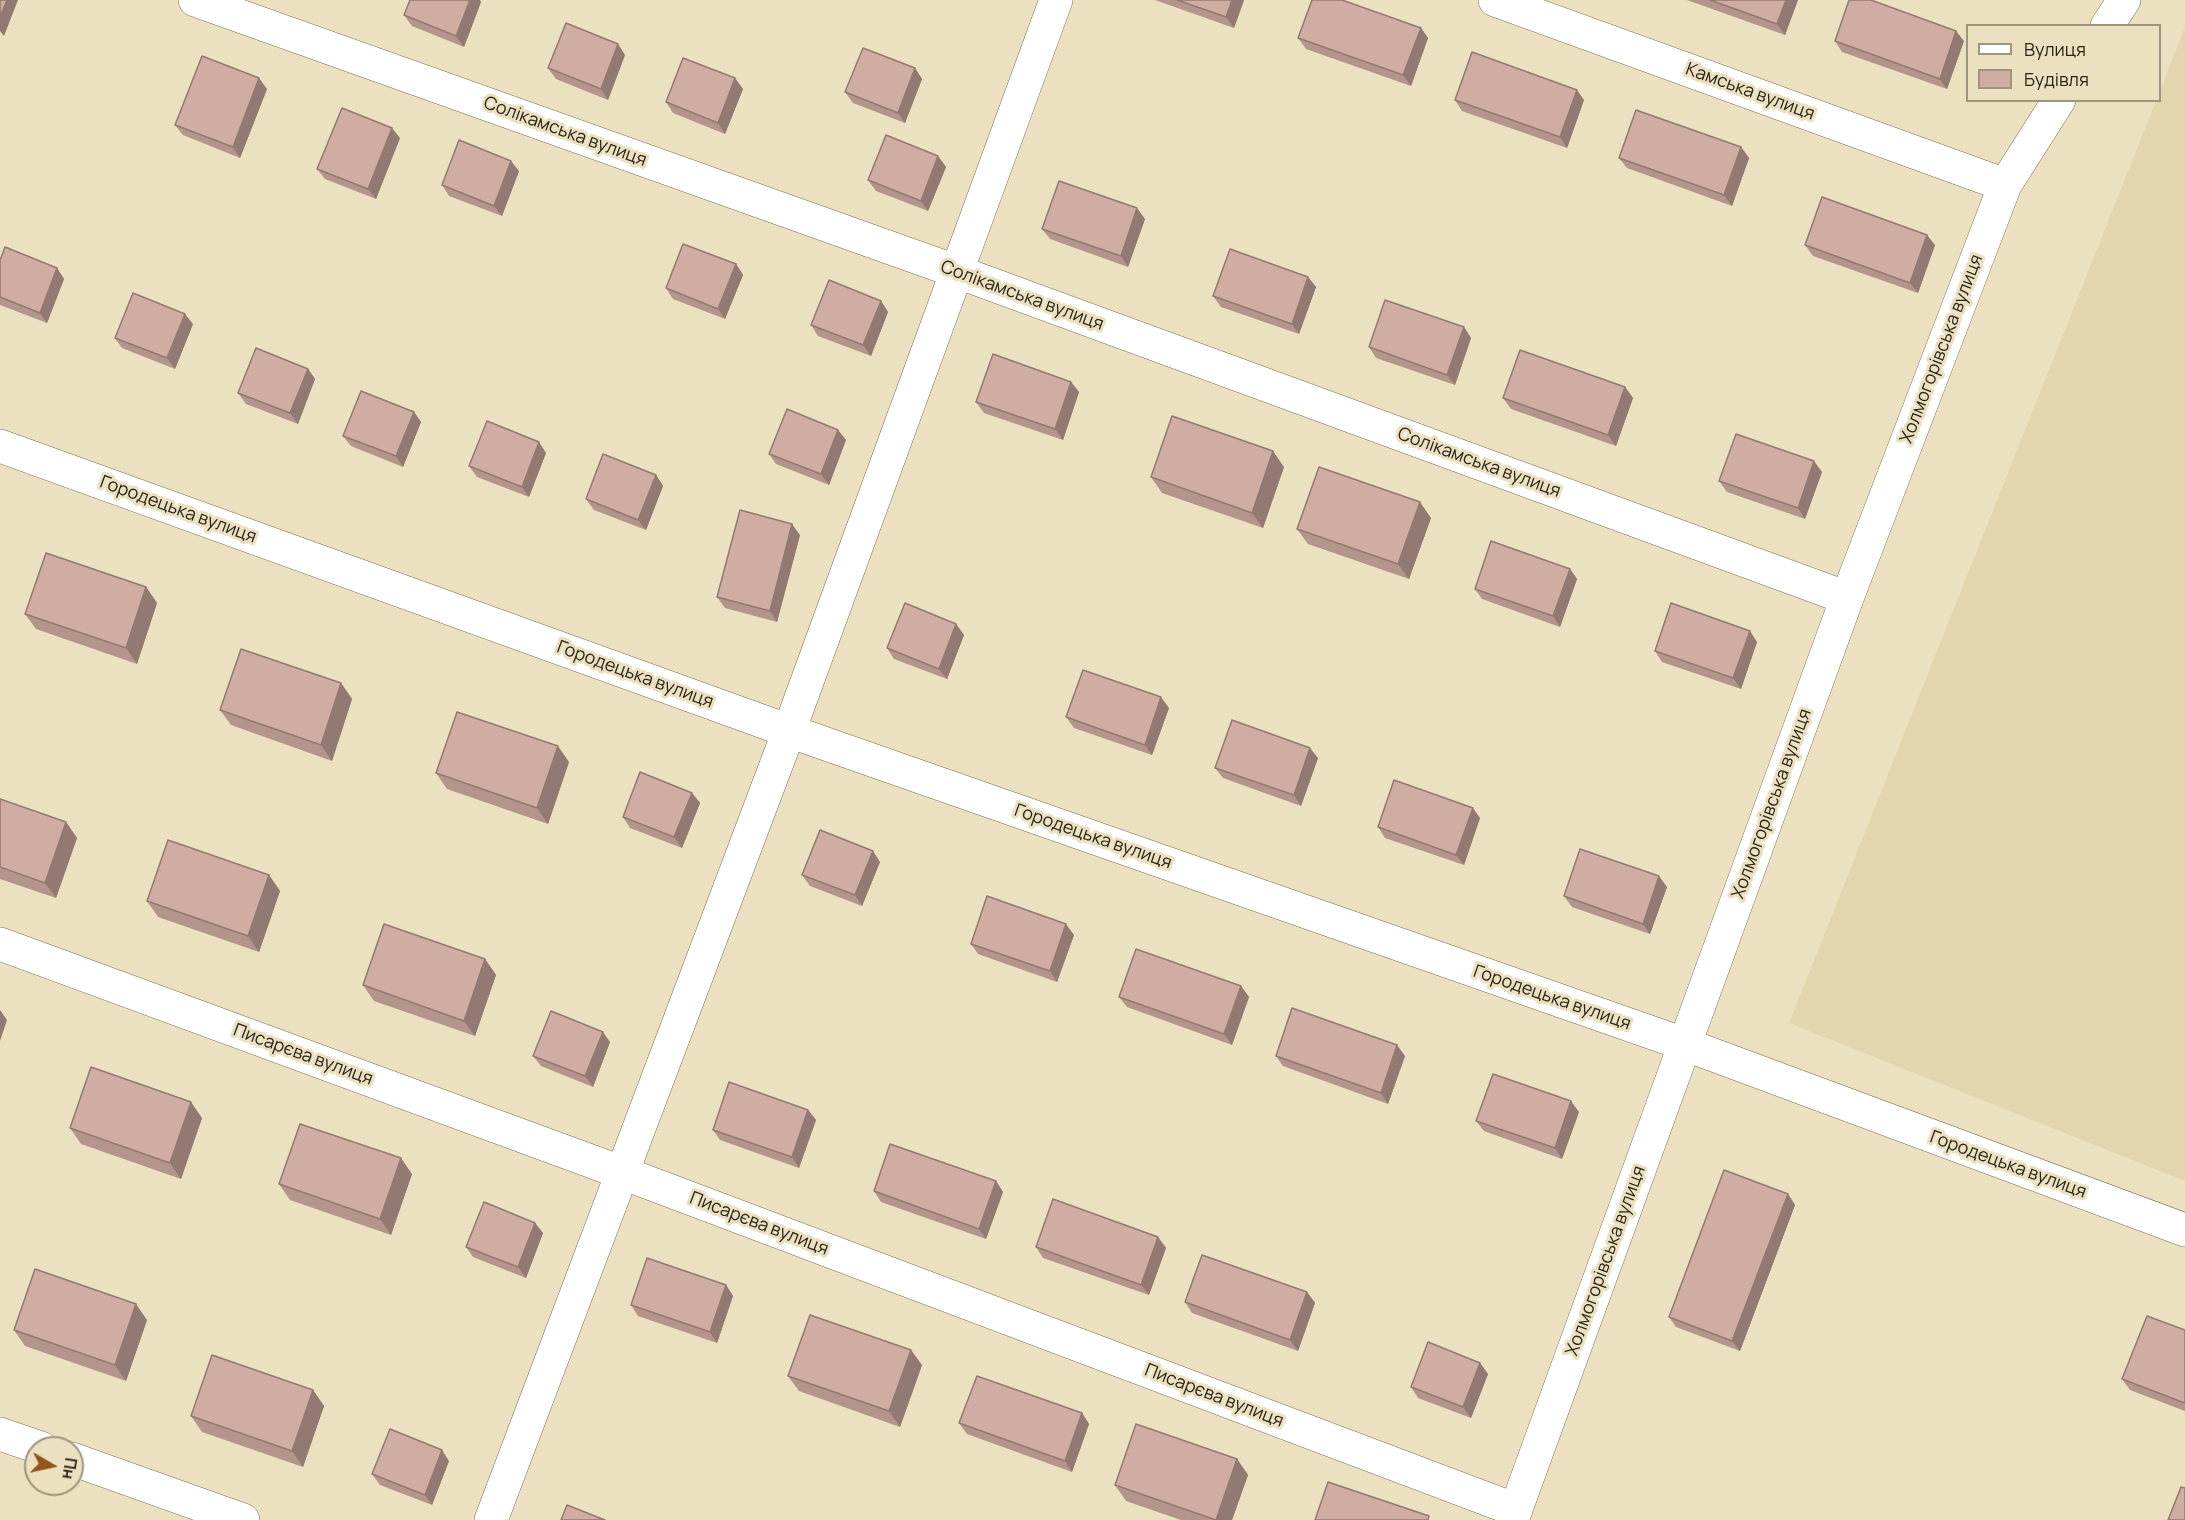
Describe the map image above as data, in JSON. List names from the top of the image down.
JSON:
{
  "streets": {
    "street": [
      "Камська вулиця",
      "Солікамська вулиця",
      "Холмогорівська вулиця",
      "Городецька вулиця",
      "Писарєва вулиця"
    ]
  },
  "crossings": [
    ["Камська вулиця", "Холмогорівська вулиця"],
    ["Солікамська вулиця", "Холмогорівська вулиця"],
    ["Холмогорівська вулиця", "Городецька вулиця"],
    ["Холмогорівська вулиця", "Писарєва вулиця"]
  ],
  "legend": ["Вулиця", "Будівля"],
  "north": "right"
}
